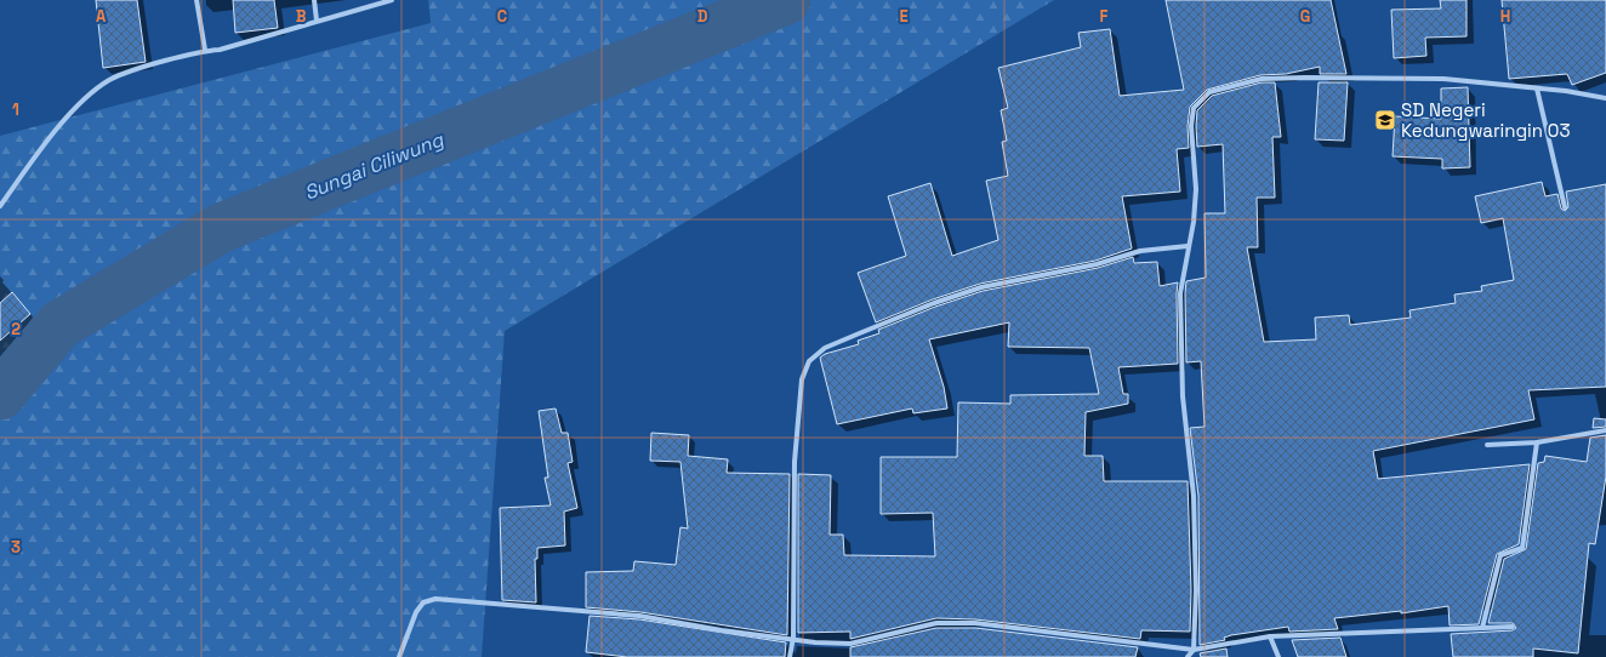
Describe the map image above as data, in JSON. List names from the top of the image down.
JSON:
{
  "water": ["Sungai Ciliwung"],
  "places": {
    "school or university": ["SD Negeri Kedungwaringin 03"]
  },
  "grid": {
    "columns": [
      "A",
      "B",
      "C",
      "D",
      "E",
      "F",
      "G",
      "H"
    ],
    "rows": ["1", "2", "3"]
  }
}
